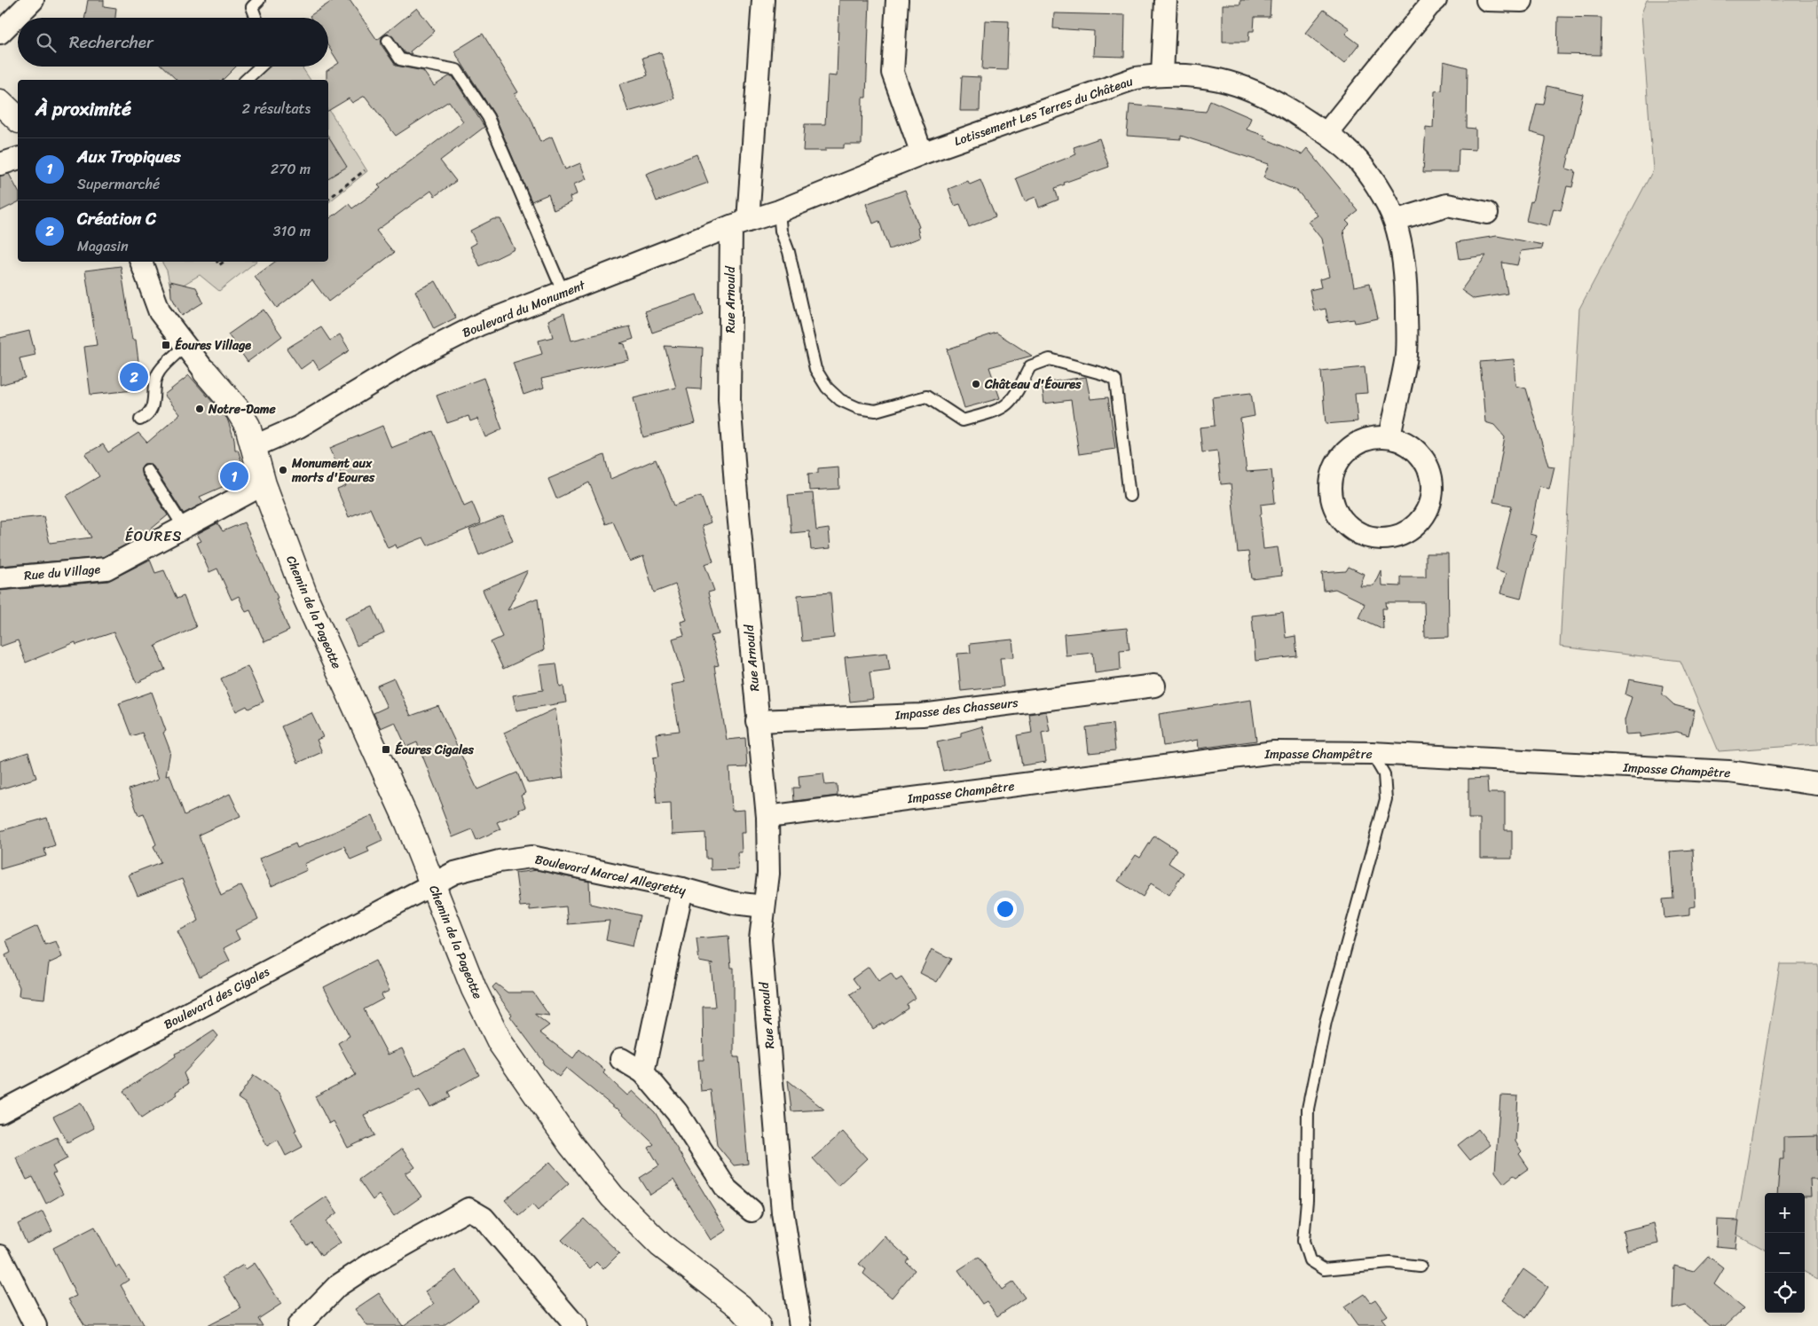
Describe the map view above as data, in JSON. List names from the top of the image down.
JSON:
{
  "streets": {
    "street": [
      "Lotissement Les Terres du Château",
      "Rue Arnould",
      "Boulevard du Monument",
      "Rue du Village",
      "Chemin de la Pageotte",
      "Impasse des Chasseurs",
      "Impasse Champêtre",
      "Boulevard Marcel Allegretty",
      "Boulevard des Cigales"
    ]
  },
  "crossings": [
    ["Lotissement Les Terres du Château", "Rue Arnould"],
    ["Lotissement Les Terres du Château", "Boulevard du Monument"],
    ["Rue Arnould", "Boulevard du Monument"],
    ["Rue Arnould", "Impasse des Chasseurs"],
    ["Rue Arnould", "Impasse Champêtre"],
    ["Rue Arnould", "Boulevard Marcel Allegretty"],
    ["Boulevard du Monument", "Chemin de la Pageotte"],
    ["Rue du Village", "Chemin de la Pageotte"],
    ["Chemin de la Pageotte", "Boulevard Marcel Allegretty"],
    ["Chemin de la Pageotte", "Boulevard des Cigales"],
    ["Boulevard Marcel Allegretty", "Boulevard des Cigales"]
  ],
  "districts": ["ÉOURES"],
  "places": {
    "transit": ["Éoures Village", "Éoures Cigales"],
    "other": ["Château d'Éoures", "Notre-Dame", "Monument aux morts d'Eoures"]
  },
  "page": {
    "search": "Rechercher",
    "heading": ["À proximité", "2 résultats"],
    "list": [
      {
        "mark": "1",
        "name": "Aux Tropiques",
        "note": "Supermarché",
        "value": "270 m"
      },
      {
        "mark": "2",
        "name": "Création C",
        "note": "Magasin",
        "value": "310 m"
      }
    ],
    "pins": ["2", "1"],
    "map_buttons": ["+", "−"]
  }
}
